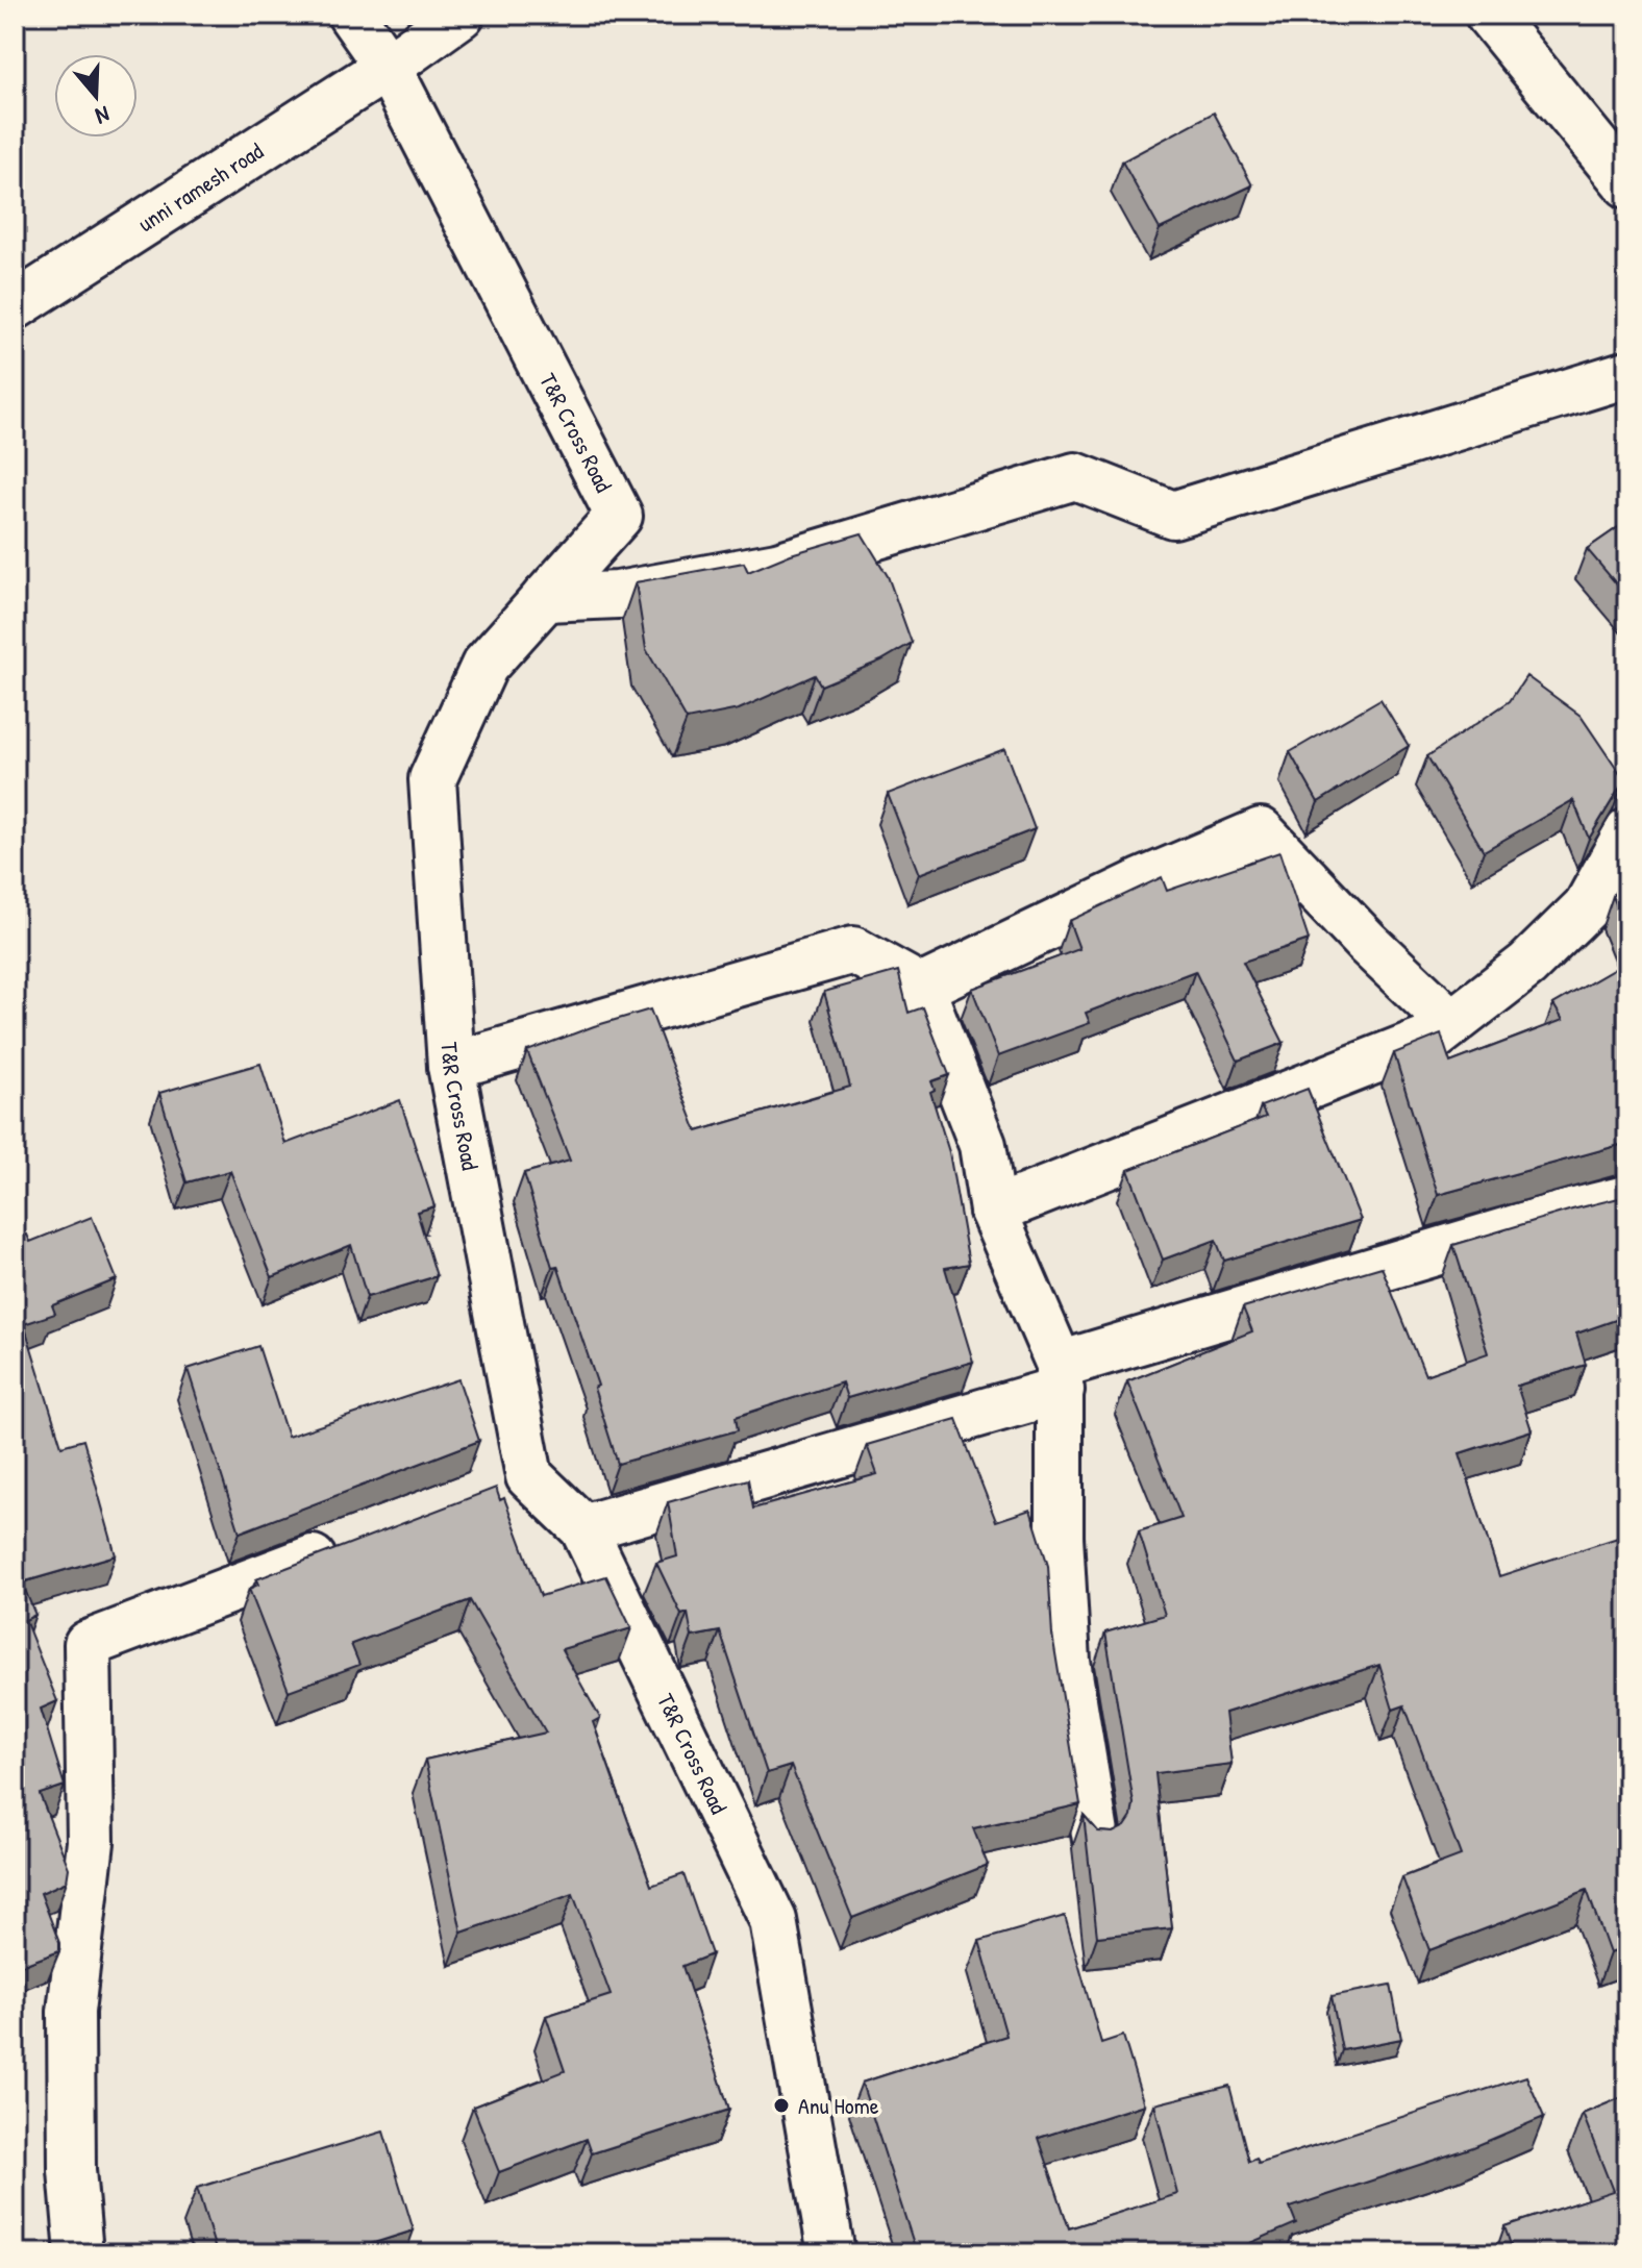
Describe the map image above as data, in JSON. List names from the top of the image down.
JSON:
{
  "streets": {
    "street": ["unni ramesh road", "T&R Cross Road"]
  },
  "crossings": [
    ["unni ramesh road", "T&R Cross Road"]
  ],
  "places": ["Anu Home"],
  "north": "bottom"
}
